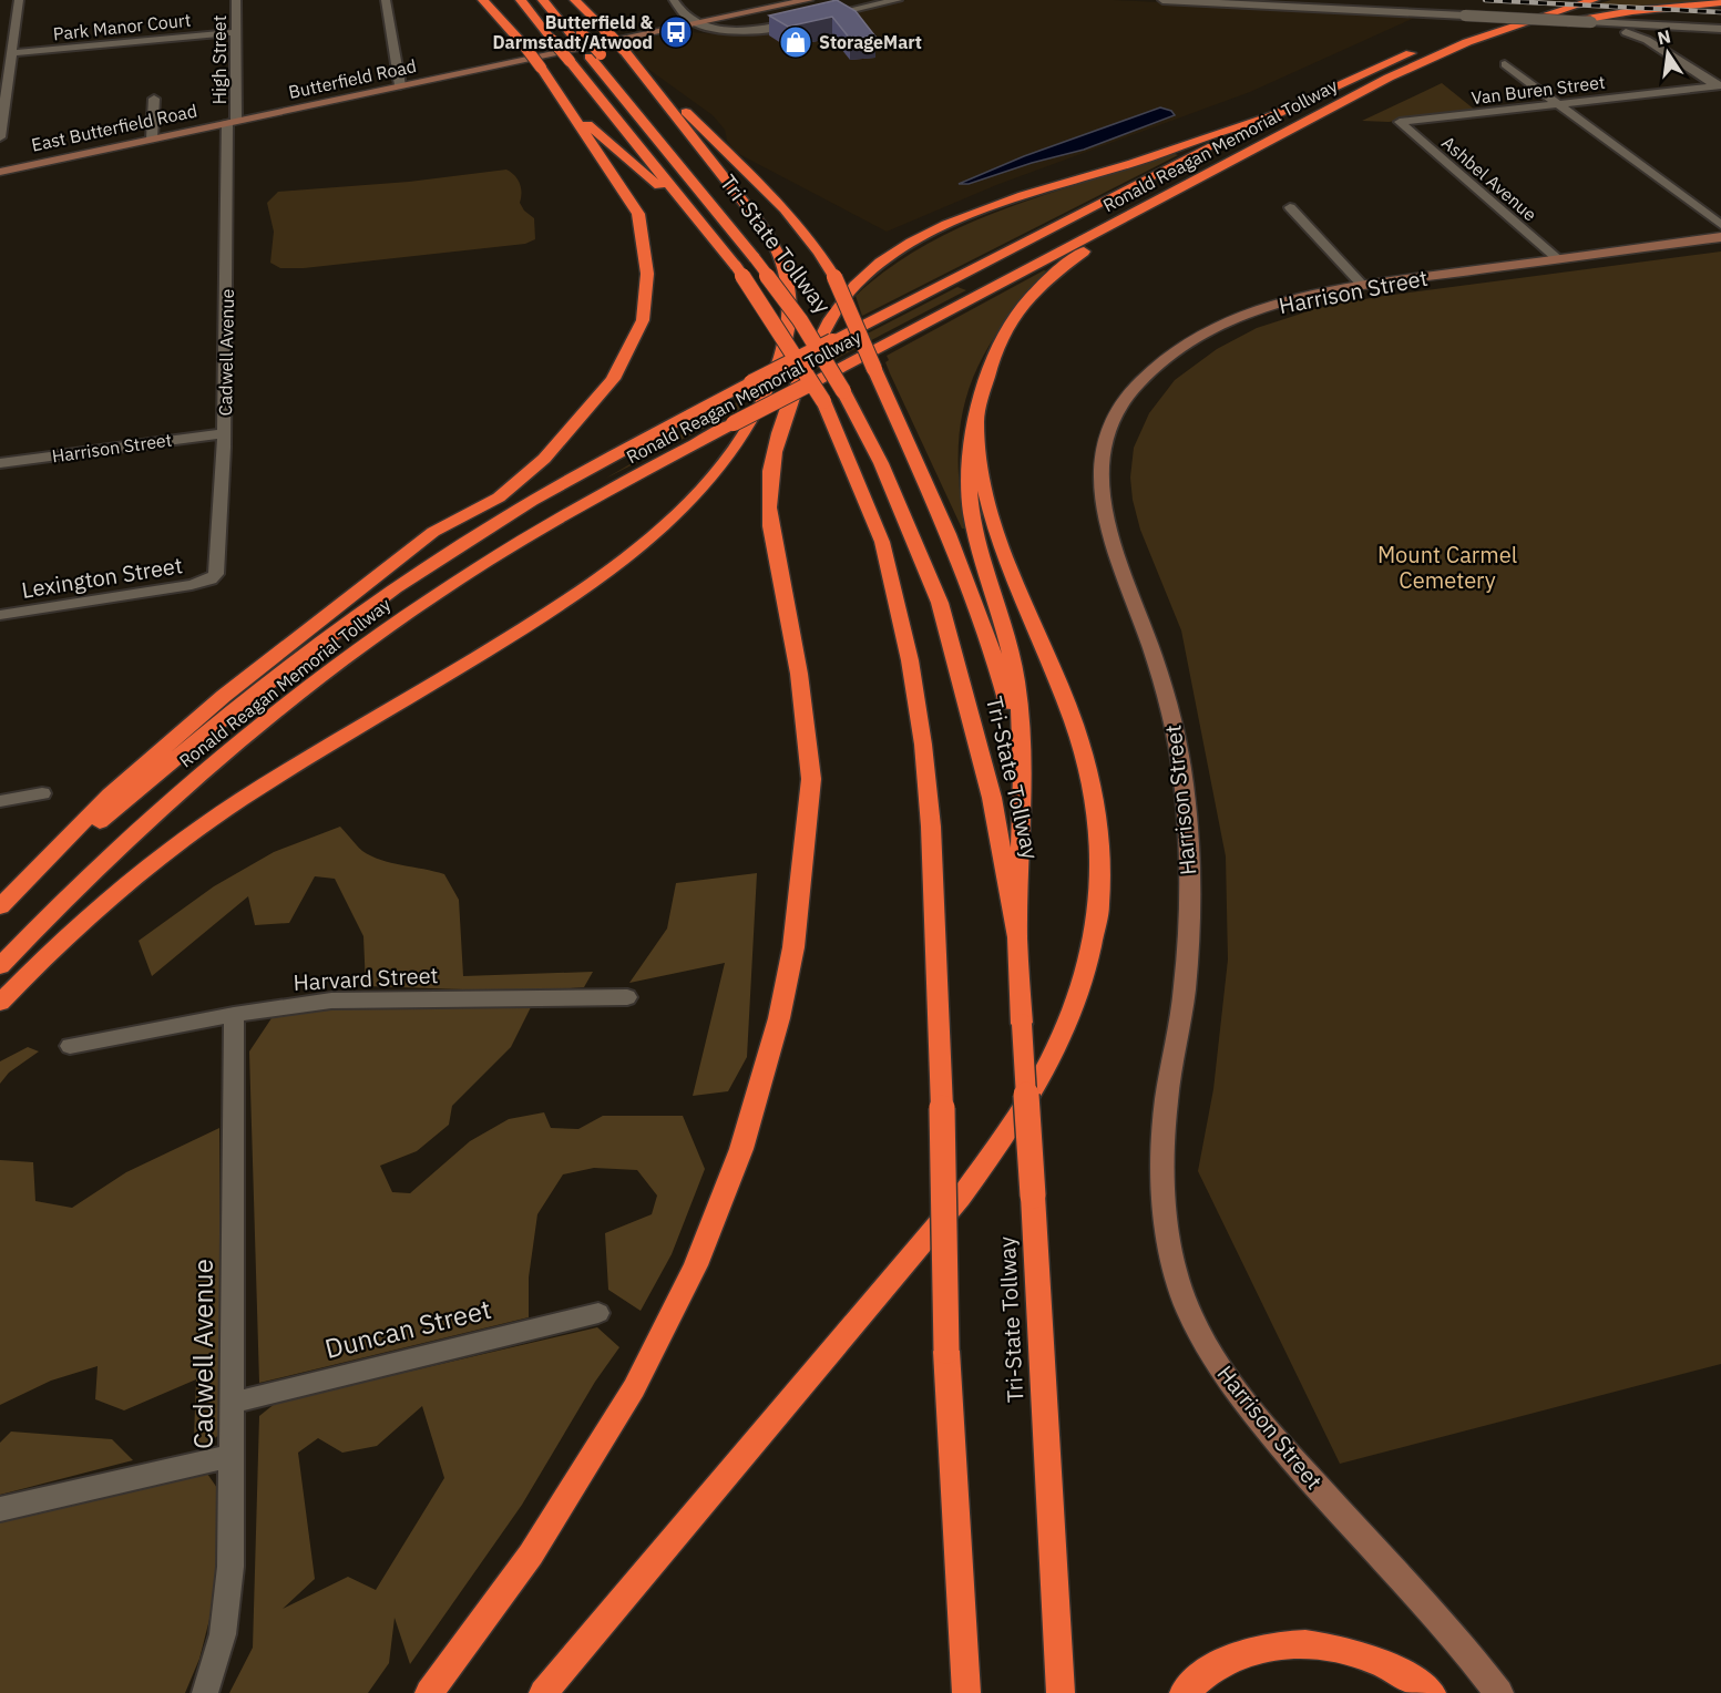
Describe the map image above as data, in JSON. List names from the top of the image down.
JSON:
{
  "streets": {
    "highway": ["Ronald Reagan Memorial Tollway", "Tri-State Tollway"],
    "main road": ["Butterfield Road", "East Butterfield Road", "Harrison Street"],
    "street": [
      "Park Manor Court",
      "High Street",
      "Van Buren Street",
      "Ashbel Avenue",
      "Cadwell Avenue",
      "Lexington Street",
      "Harvard Street",
      "Duncan Street"
    ]
  },
  "crossings": [
    ["Park Manor Court", "High Street"],
    ["High Street", "Butterfield Road"],
    ["High Street", "East Butterfield Road"],
    ["High Street", "Cadwell Avenue"],
    ["Butterfield Road", "East Butterfield Road"],
    ["Butterfield Road", "Cadwell Avenue"],
    ["Van Buren Street", "Ashbel Avenue"],
    ["East Butterfield Road", "Cadwell Avenue"],
    ["Ashbel Avenue", "Harrison Street"],
    ["Harrison Street", "Cadwell Avenue"],
    ["Cadwell Avenue", "Lexington Street"],
    ["Cadwell Avenue", "Harvard Street"],
    ["Cadwell Avenue", "Duncan Street"]
  ],
  "parks": ["Mount Carmel Cemetery"],
  "places": {
    "bus stop": ["Butterfield & Darmstadt/Atwood"],
    "shop": ["StorageMart"]
  },
  "north": "top"
}
